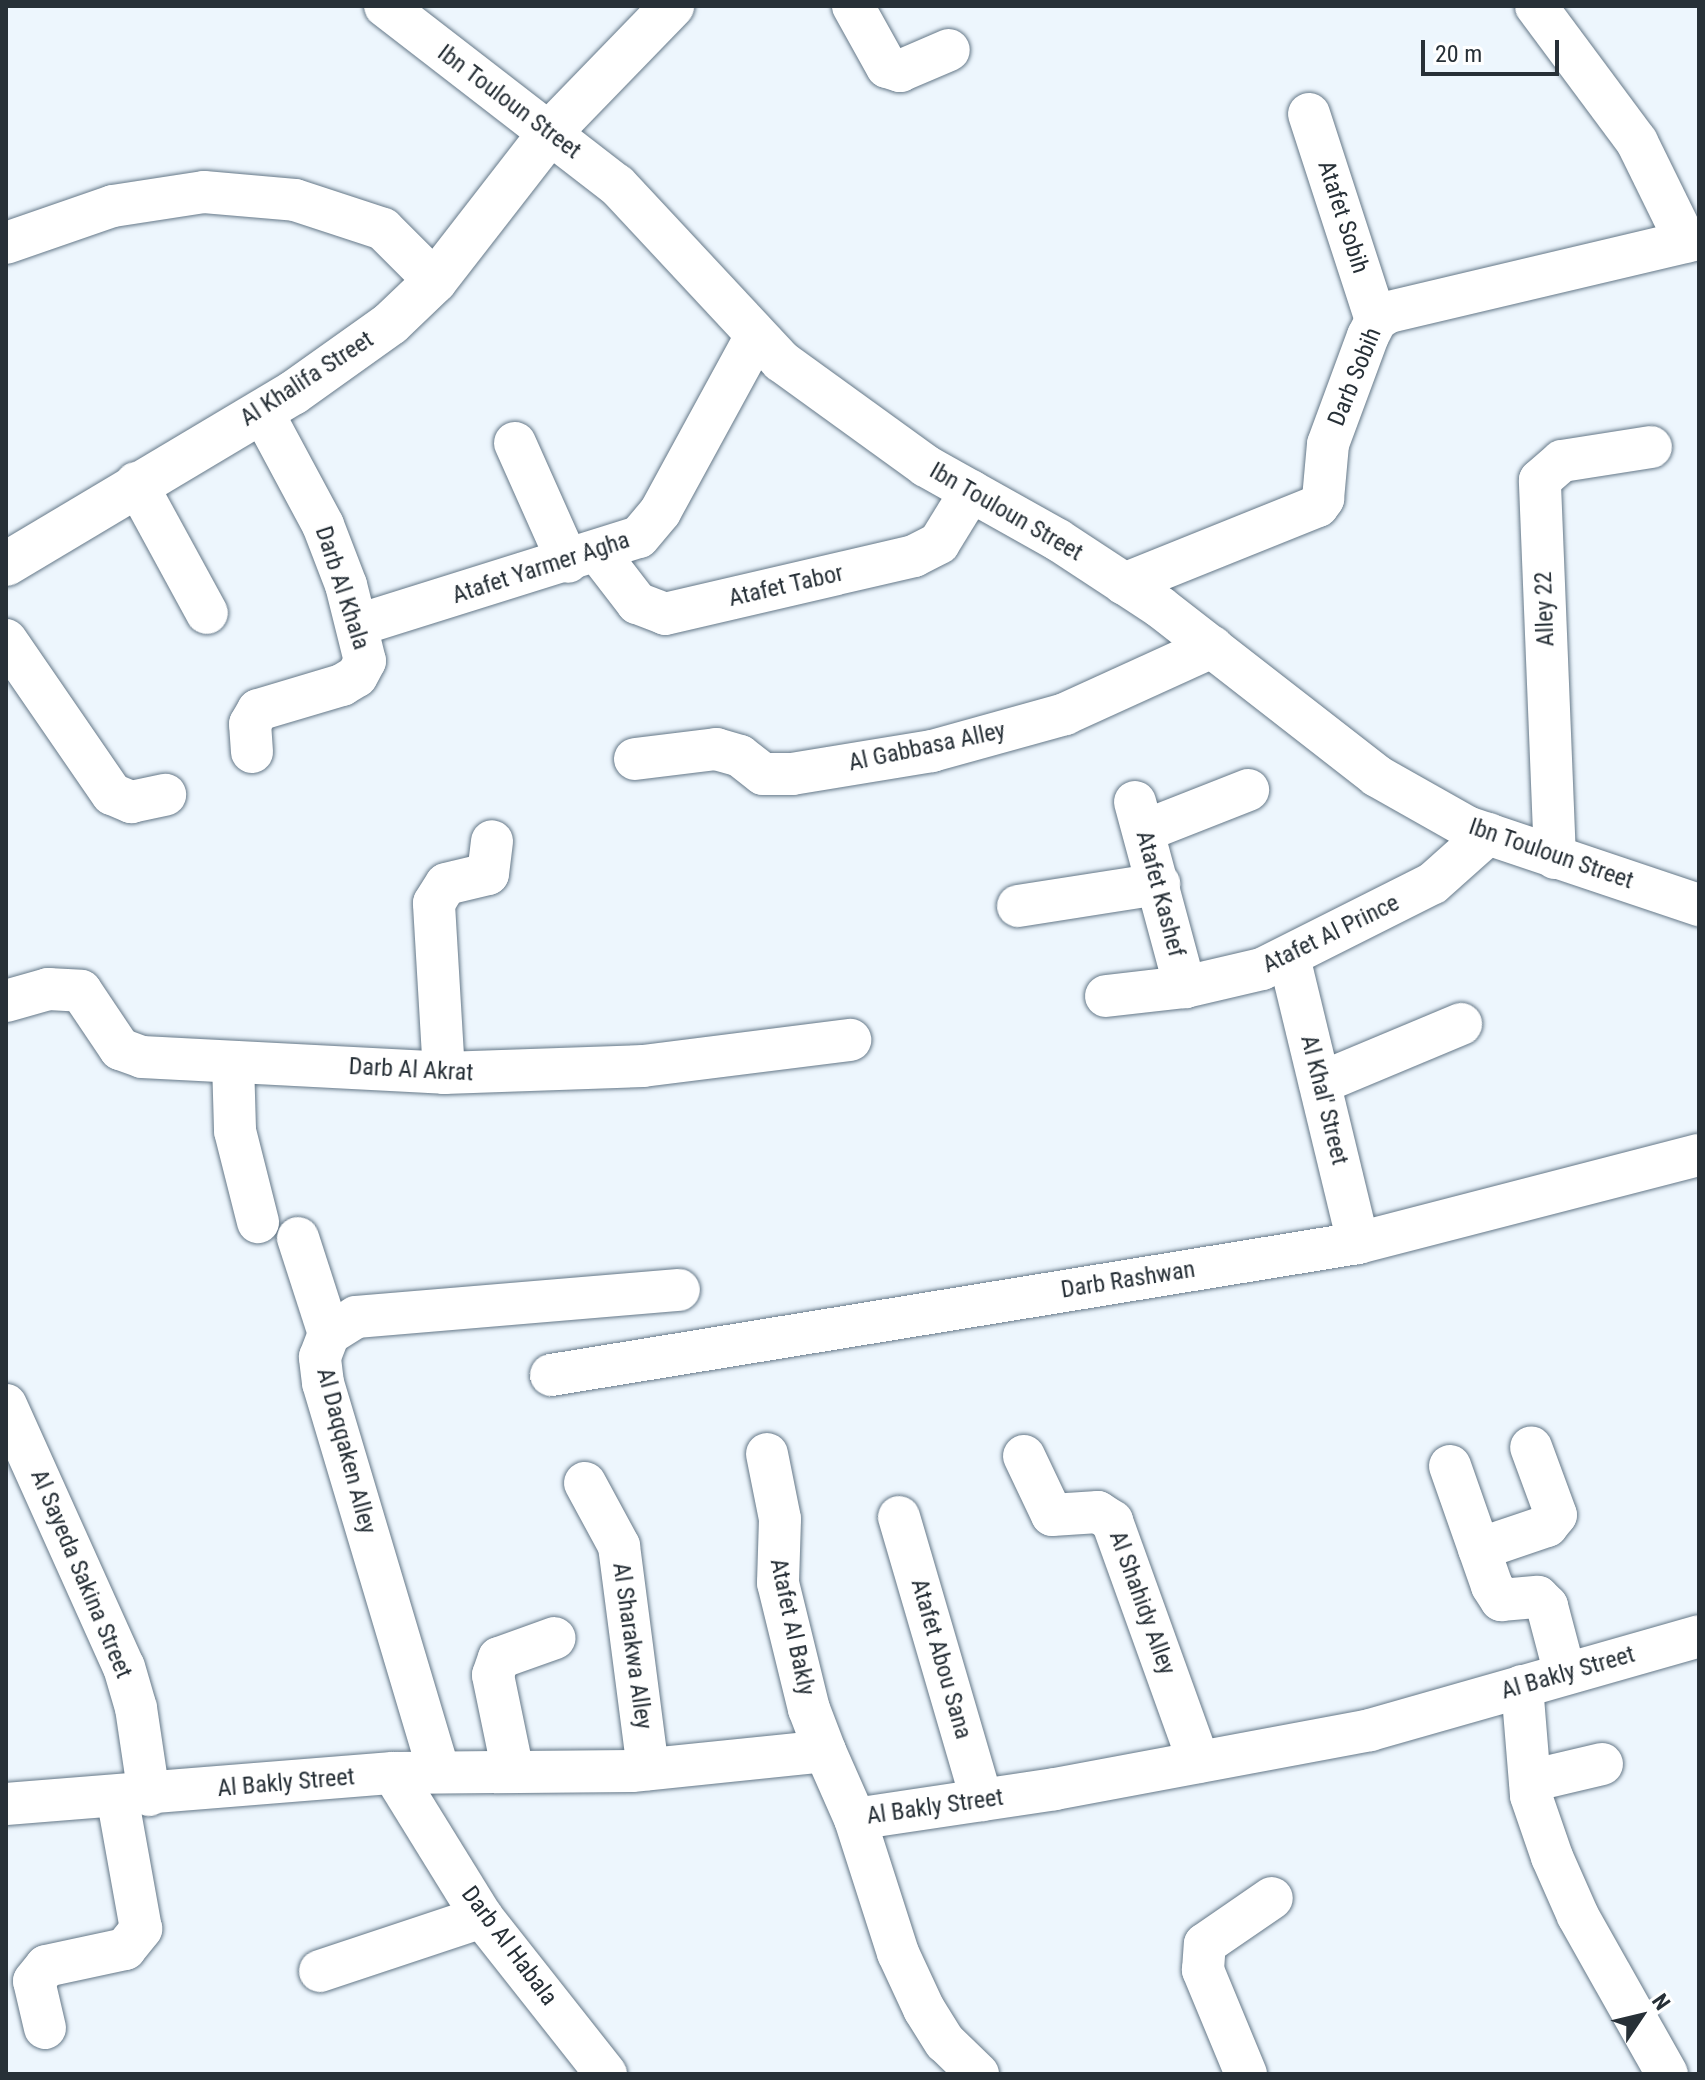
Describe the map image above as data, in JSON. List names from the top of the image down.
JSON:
{
  "streets": {
    "street": [
      "Ibn Touloun Street",
      "Atafet Sobih",
      "Darb Sobih",
      "Al Khalifa Street",
      "Atafet Yarmer Agha",
      "Atafet Tabor",
      "Darb Al Khala",
      "Alley 22",
      "Al Gabbasa Alley",
      "Atafet Kashef",
      "Atafet Al Prince",
      "Darb Al Akrat",
      "Al Khal' Street",
      "Darb Rashwan",
      "Al Daqqaken Alley",
      "Al Sayeda Sakina Street",
      "Al Shahidy Alley",
      "Atafet Al Bakly",
      "Al Sharakwa Alley",
      "Atafet Abou Sana",
      "Al Bakly Street",
      "Darb Al Habala"
    ]
  },
  "crossings": [
    ["Ibn Touloun Street", "Darb Sobih"],
    ["Ibn Touloun Street", "Al Khalifa Street"],
    ["Ibn Touloun Street", "Atafet Yarmer Agha"],
    ["Ibn Touloun Street", "Atafet Tabor"],
    ["Ibn Touloun Street", "Alley 22"],
    ["Ibn Touloun Street", "Al Gabbasa Alley"],
    ["Ibn Touloun Street", "Atafet Al Prince"],
    ["Atafet Sobih", "Darb Sobih"],
    ["Al Khalifa Street", "Darb Al Khala"],
    ["Atafet Yarmer Agha", "Atafet Tabor"],
    ["Atafet Yarmer Agha", "Darb Al Khala"],
    ["Atafet Kashef", "Atafet Al Prince"],
    ["Atafet Al Prince", "Al Khal' Street"],
    ["Al Khal' Street", "Darb Rashwan"],
    ["Darb Rashwan", "Al Daqqaken Alley"],
    ["Al Daqqaken Alley", "Al Bakly Street"],
    ["Al Sayeda Sakina Street", "Al Bakly Street"],
    ["Al Shahidy Alley", "Al Bakly Street"],
    ["Atafet Al Bakly", "Al Bakly Street"],
    ["Al Sharakwa Alley", "Al Bakly Street"],
    ["Atafet Abou Sana", "Al Bakly Street"],
    ["Al Bakly Street", "Darb Al Habala"]
  ],
  "scale_bar": "20 m",
  "north": "top right"
}
